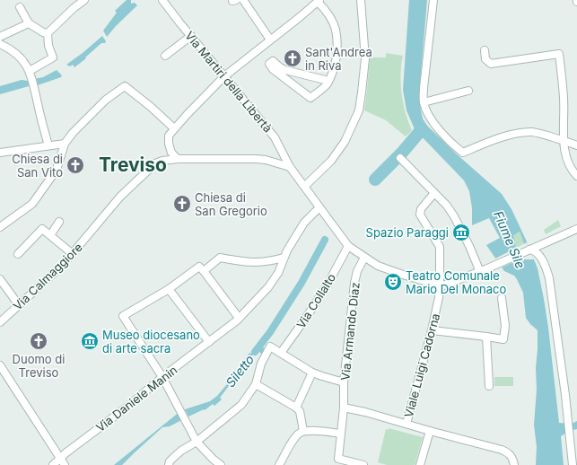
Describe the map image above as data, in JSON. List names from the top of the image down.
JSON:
{
  "streets": {
    "street": [
      "Via Martiri della Libertà",
      "Via Calmaggiore",
      "Via Collalto",
      "Via Armando Diaz",
      "Viale Luigi Cadorna",
      "Via Daniele Manin"
    ]
  },
  "crossings": [
    ["Via Martiri della Libertà", "Via Calmaggiore"],
    ["Via Martiri della Libertà", "Via Collalto"],
    ["Via Martiri della Libertà", "Via Armando Diaz"],
    ["Via Martiri della Libertà", "Viale Luigi Cadorna"],
    ["Via Martiri della Libertà", "Via Daniele Manin"]
  ],
  "districts": ["Treviso"],
  "water": ["Fiume Sile", "Siletto"],
  "places": {
    "church": [
      "Sant'Andrea in Riva",
      "Chiesa di San Vito",
      "Chiesa di San Gregorio",
      "Duomo di Treviso"
    ],
    "museum": ["Spazio Paraggi", "Museo diocesano di arte sacra"],
    "theatre": ["Teatro Comunale Mario Del Monaco"]
  }
}
